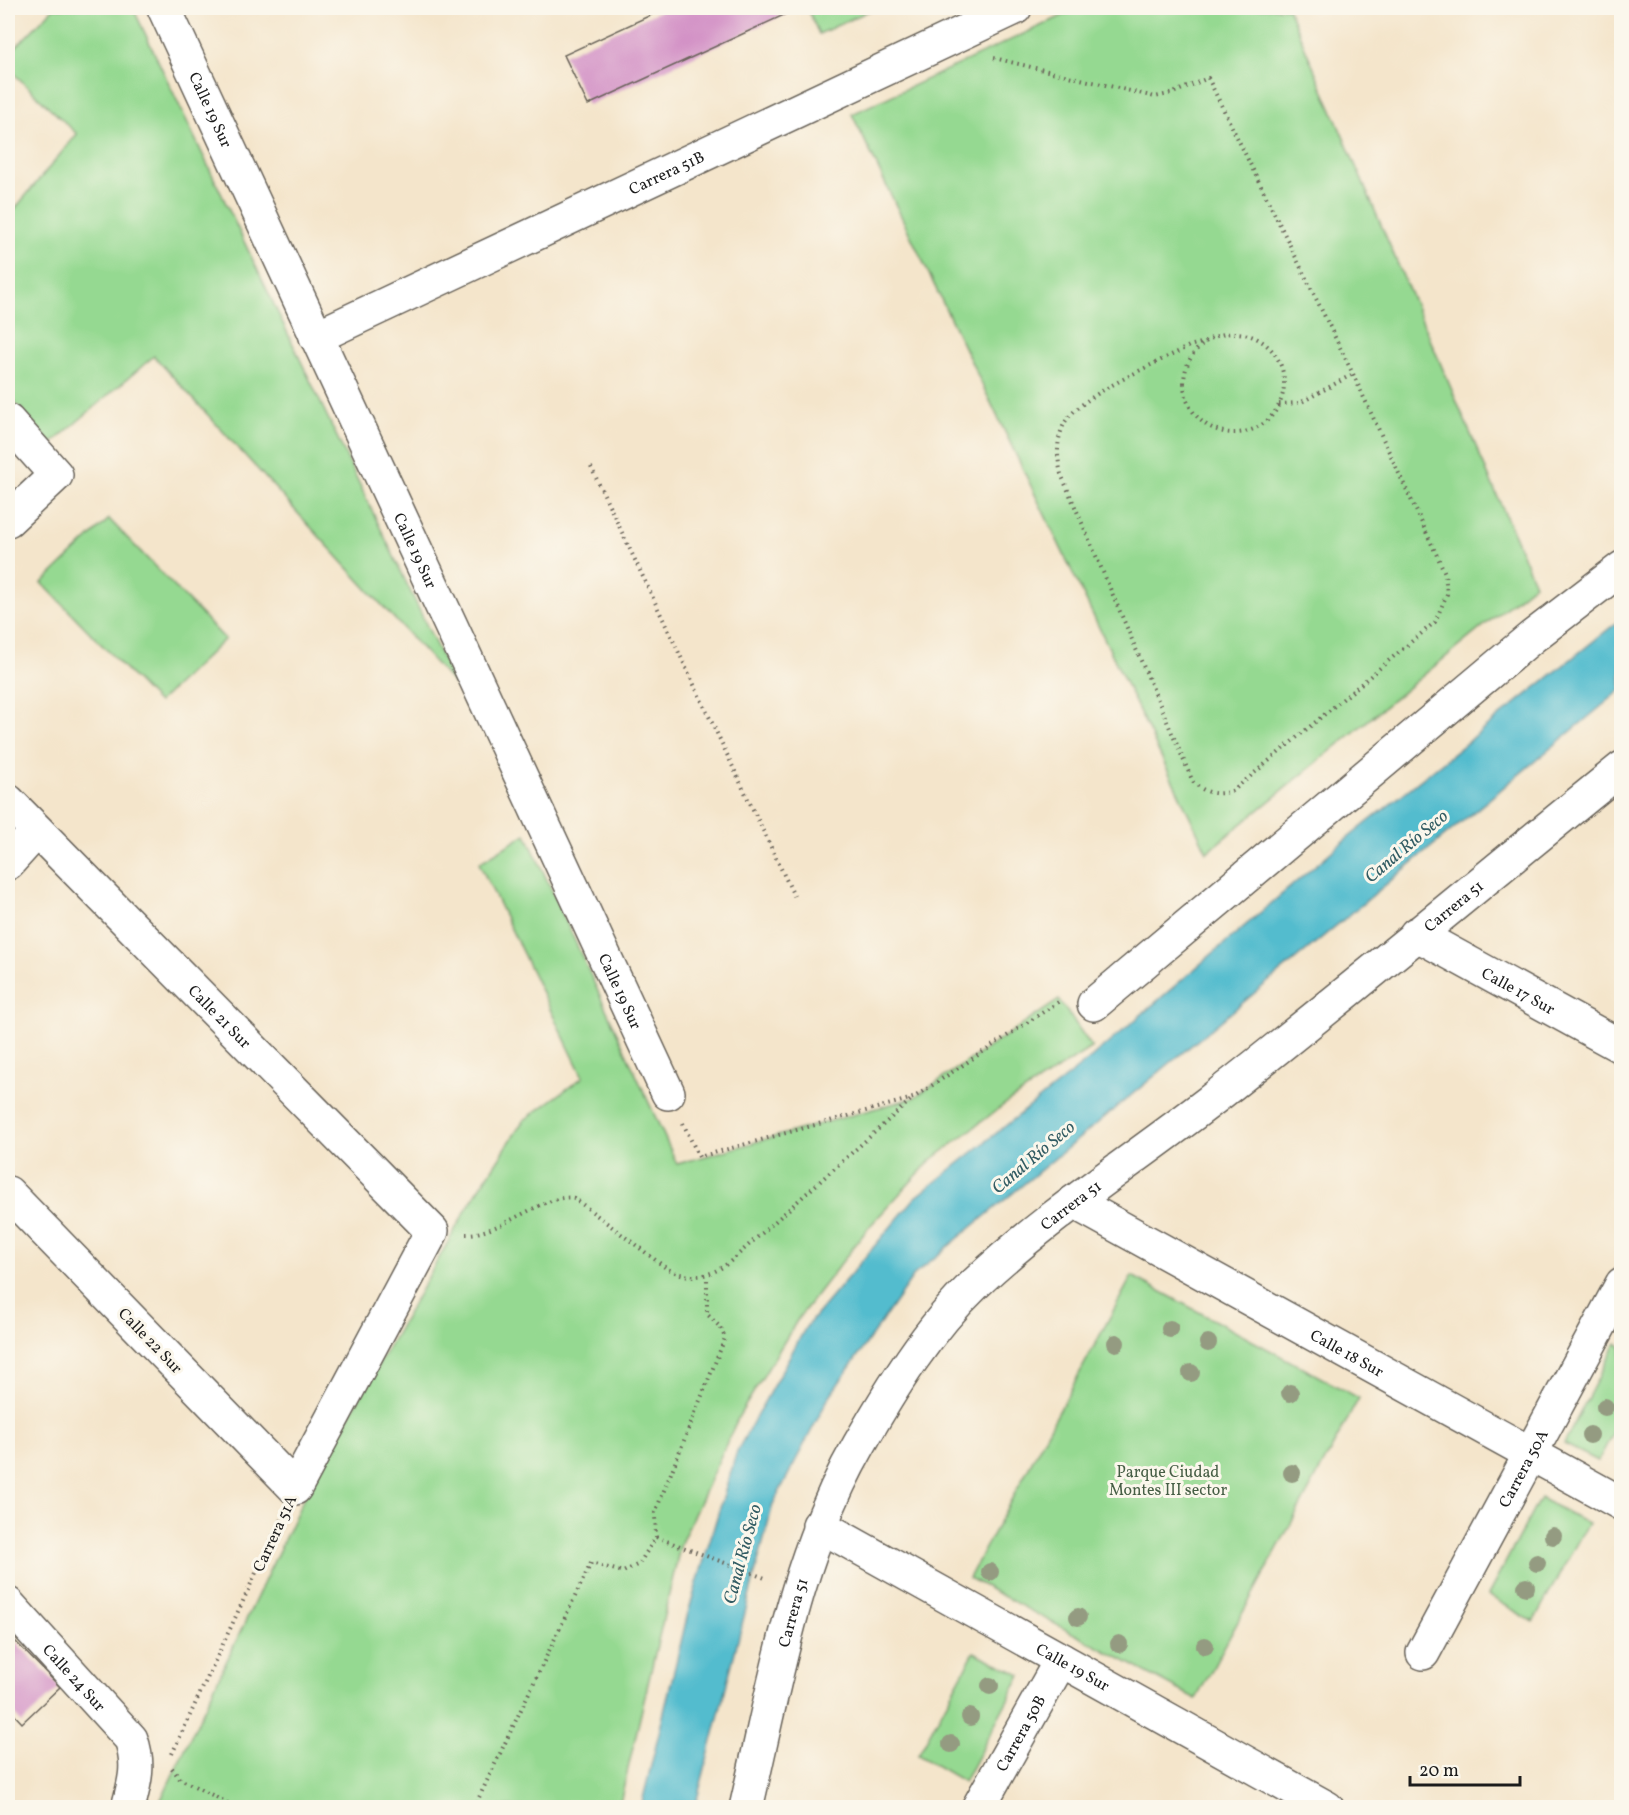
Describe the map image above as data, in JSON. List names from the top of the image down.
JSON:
{
  "streets": {
    "street": [
      "Calle 19 Sur",
      "Carrera 51B",
      "Carrera 51",
      "Calle 17 Sur",
      "Calle 21 Sur",
      "Calle 22 Sur",
      "Calle 18 Sur",
      "Carrera 50A",
      "Carrera 51A",
      "Calle 24 Sur",
      "Carrera 50B"
    ]
  },
  "crossings": [
    ["Calle 19 Sur", "Carrera 51B"],
    ["Calle 19 Sur", "Carrera 51"],
    ["Calle 19 Sur", "Carrera 50B"],
    ["Carrera 51", "Calle 17 Sur"],
    ["Carrera 51", "Calle 18 Sur"],
    ["Calle 21 Sur", "Carrera 51A"],
    ["Calle 22 Sur", "Carrera 51A"],
    ["Calle 18 Sur", "Carrera 50A"]
  ],
  "water": ["Canal Río Seco"],
  "parks": ["Parque Ciudad Montes III sector"],
  "scale_bar": "20 m"
}
